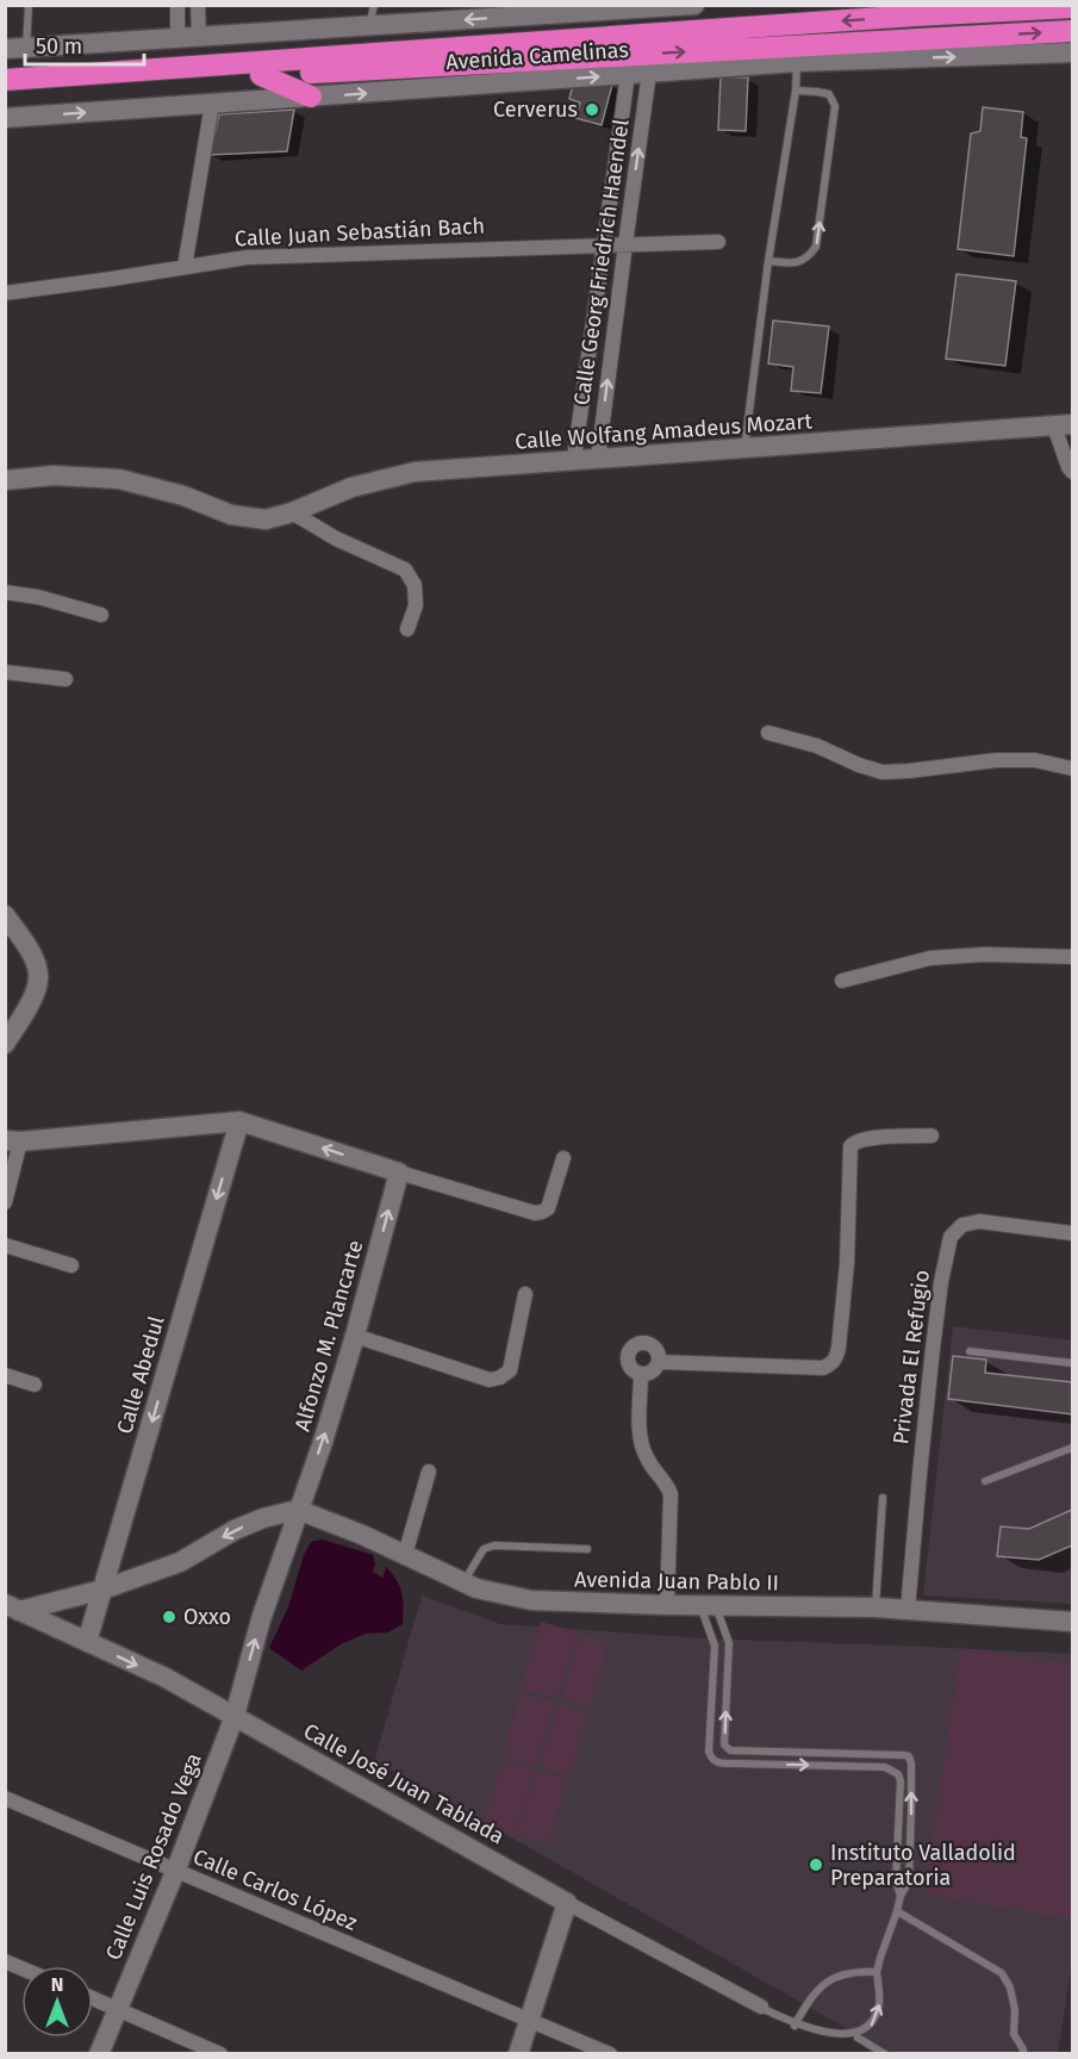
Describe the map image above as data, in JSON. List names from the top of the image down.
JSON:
{
  "streets": {
    "highway": ["Avenida Camelinas"],
    "street": [
      "Calle Juan Sebastián Bach",
      "Calle Georg Friedrich Haendel",
      "Calle Wolfang Amadeus Mozart",
      "Alfonzo M. Plancarte",
      "Privada El Refugio",
      "Calle Abedul",
      "Avenida Juan Pablo II",
      "Calle José Juan Tablada",
      "Calle Luis Rosado Vega",
      "Calle Carlos López"
    ]
  },
  "crossings": [
    ["Avenida Camelinas", "Calle Georg Friedrich Haendel"],
    ["Calle Juan Sebastián Bach", "Calle Georg Friedrich Haendel"],
    ["Calle Georg Friedrich Haendel", "Calle Wolfang Amadeus Mozart"],
    ["Alfonzo M. Plancarte", "Avenida Juan Pablo II"],
    ["Alfonzo M. Plancarte", "Calle José Juan Tablada"],
    ["Alfonzo M. Plancarte", "Calle Luis Rosado Vega"],
    ["Privada El Refugio", "Avenida Juan Pablo II"],
    ["Calle Abedul", "Calle José Juan Tablada"],
    ["Avenida Juan Pablo II", "Calle José Juan Tablada"],
    ["Calle José Juan Tablada", "Calle Luis Rosado Vega"],
    ["Calle Luis Rosado Vega", "Calle Carlos López"]
  ],
  "one_way": ["Alfonzo M. Plancarte", "Calle Abedul"],
  "places": ["Cerverus", "Oxxo", "Instituto Valladolid Preparatoria"],
  "scale_bar": "50 m",
  "north": "top"
}
